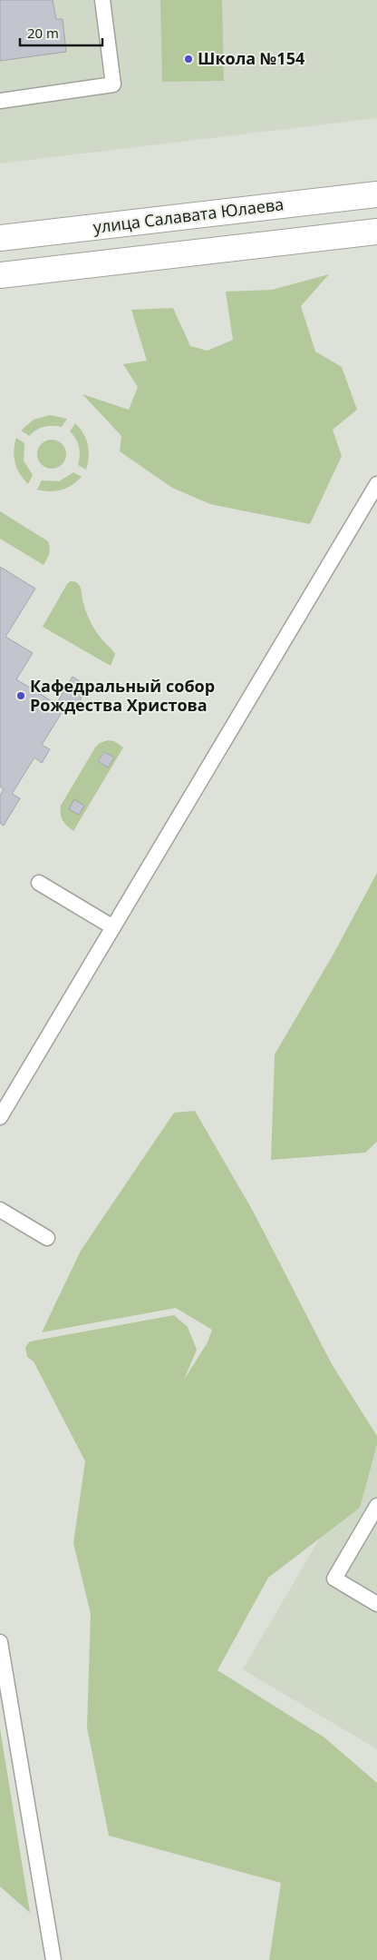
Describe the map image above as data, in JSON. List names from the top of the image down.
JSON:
{
  "streets": {
    "main road": ["улица Салавата Юлаева"]
  },
  "places": ["Школа №154", "Кафедральный собор Рождества Христова"],
  "scale_bar": "20 m"
}
